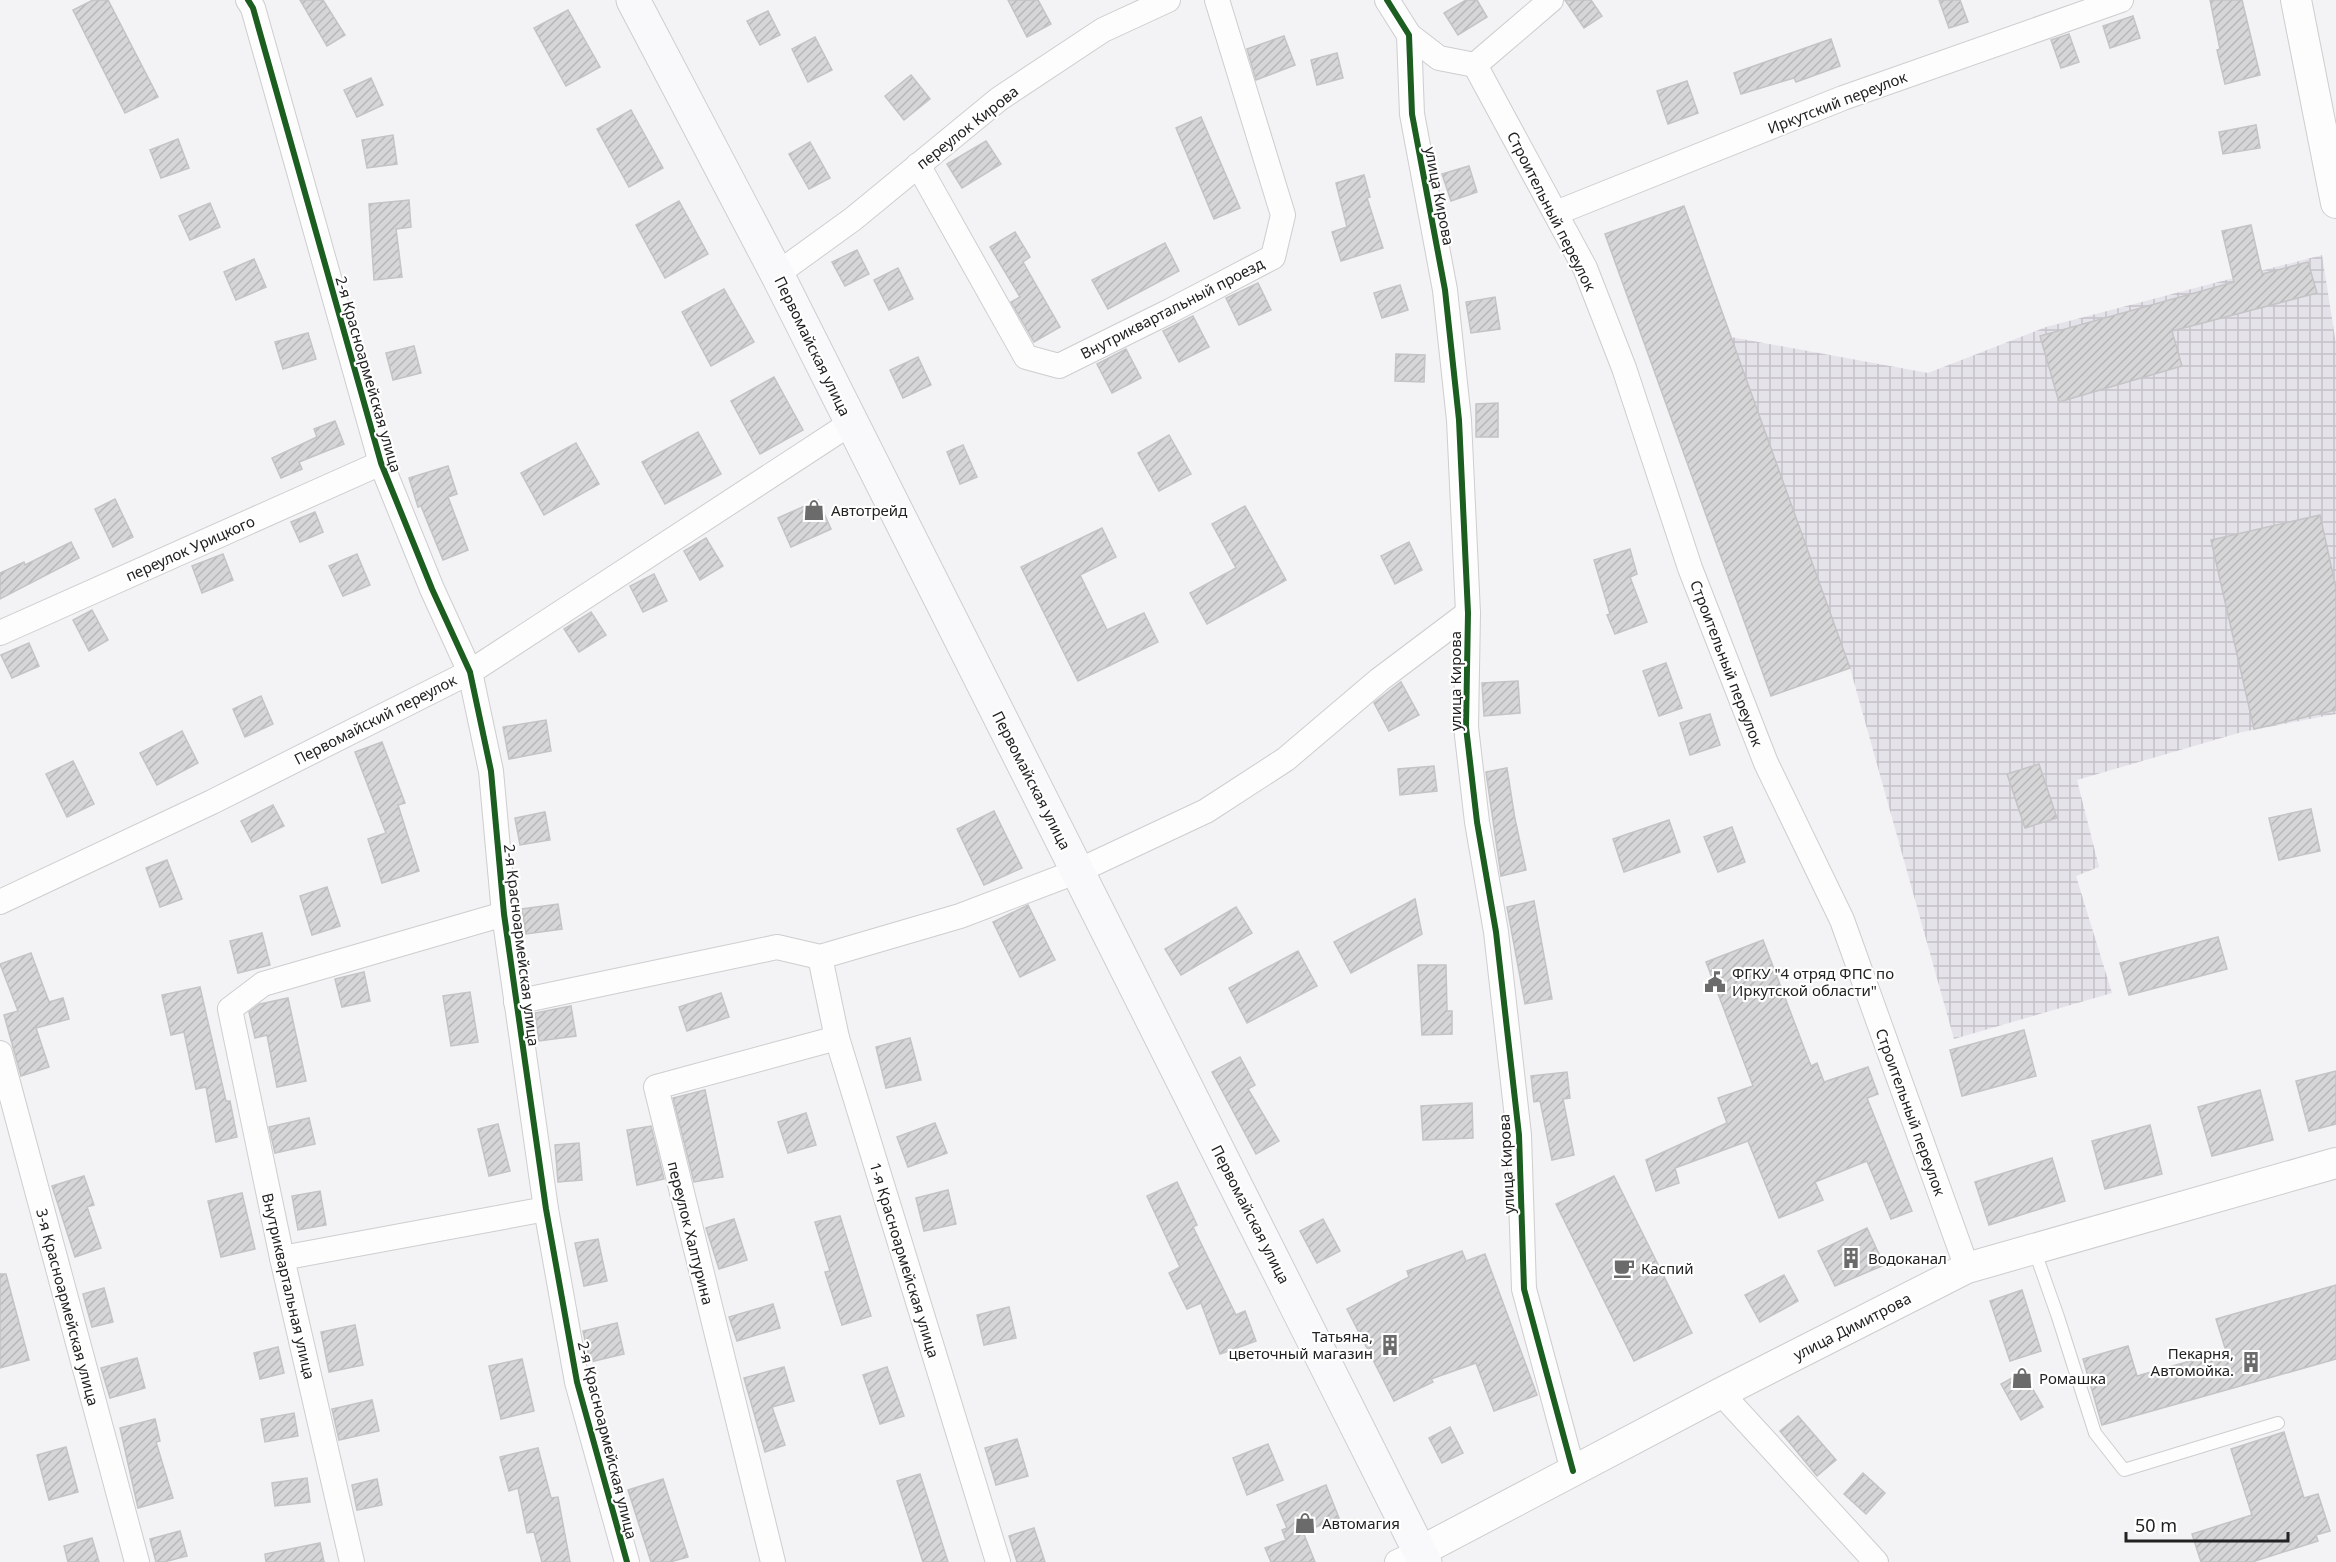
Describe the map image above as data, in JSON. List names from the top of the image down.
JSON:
{
  "streets": {
    "main road": ["Первомайская улица"],
    "street": [
      "Иркутский переулок",
      "переулок Кирова",
      "улица Кирова",
      "Строительный переулок",
      "Внутриквартальный проезд",
      "2-я Красноармейская улица",
      "переулок Урицкого",
      "Первомайский переулок",
      "переулок Халтурина",
      "1-я Красноармейская улица",
      "Внутриквартальная улица",
      "3-я Красноармейская улица",
      "улица Димитрова"
    ]
  },
  "crossings": [
    ["Иркутский переулок", "Строительный переулок"],
    ["переулок Кирова", "Внутриквартальный проезд"],
    ["переулок Кирова", "Первомайская улица"],
    ["улица Кирова", "улица Димитрова"],
    ["Строительный переулок", "улица Димитрова"],
    ["Первомайская улица", "Первомайский переулок"],
    ["Первомайская улица", "улица Димитрова"],
    ["2-я Красноармейская улица", "переулок Урицкого"],
    ["2-я Красноармейская улица", "Первомайский переулок"],
    ["2-я Красноармейская улица", "Внутриквартальная улица"],
    ["переулок Халтурина", "1-я Красноармейская улица"]
  ],
  "places": {
    "shop": ["Автотрейд", "Ромашка", "Автомагия"],
    "public building": ["ФГКУ \"4 отряд ФПС по Иркутской области\""],
    "building": ["Водоканал", "Татьяна, цветочный магазин", "Пекарня, Автомойка."],
    "cafe": ["Каспий"]
  },
  "scale_bar": "50 m"
}
